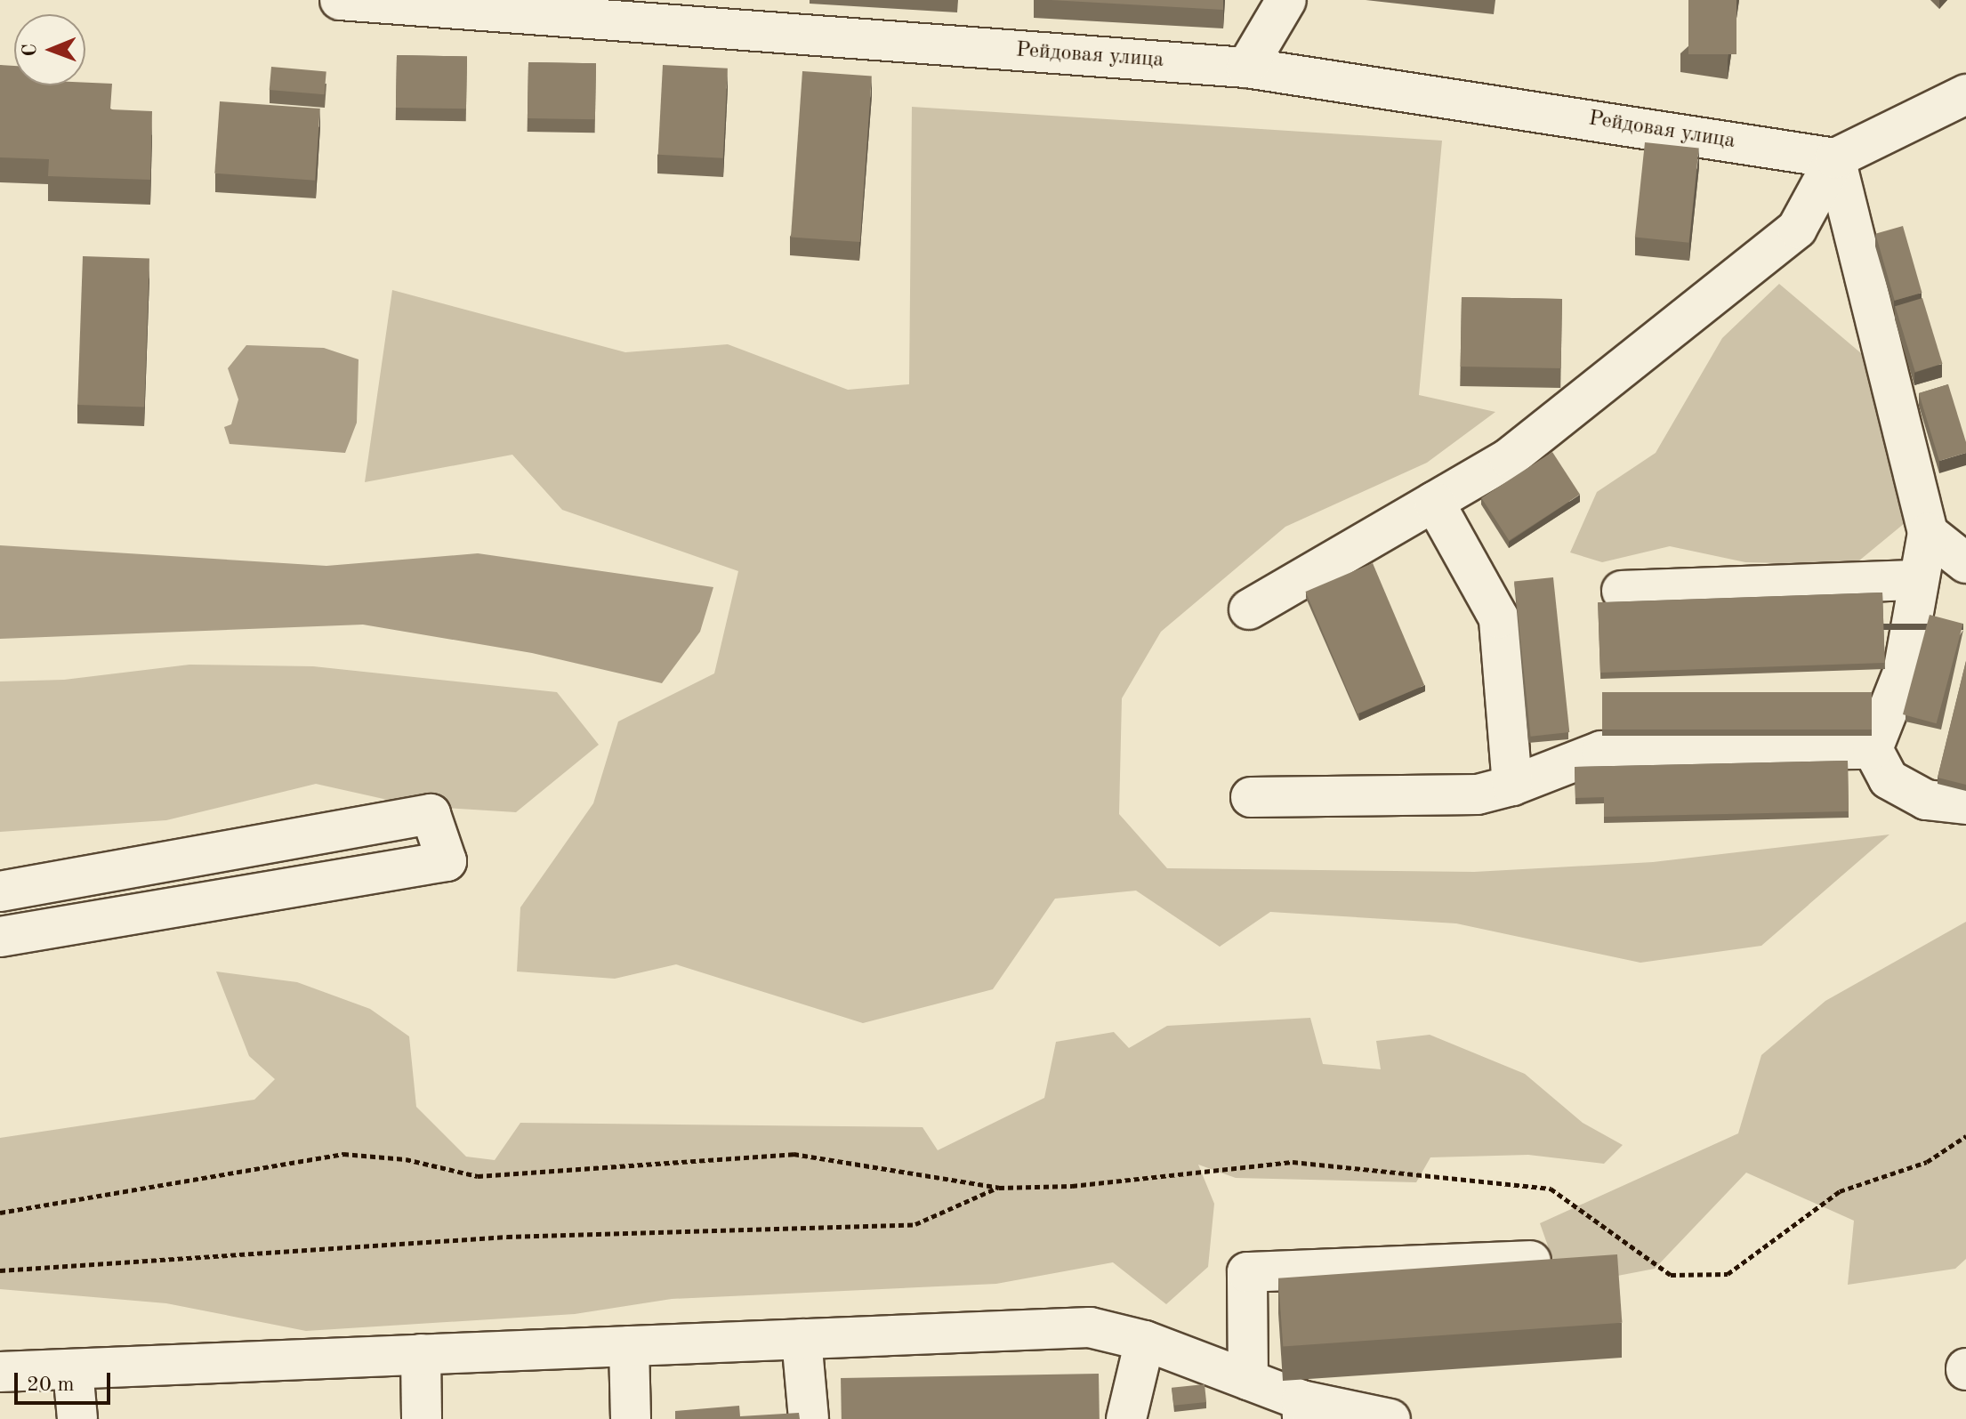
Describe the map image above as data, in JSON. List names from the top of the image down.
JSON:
{
  "streets": {
    "street": ["Рейдовая улица"]
  },
  "scale_bar": "20 m",
  "north": "left"
}
